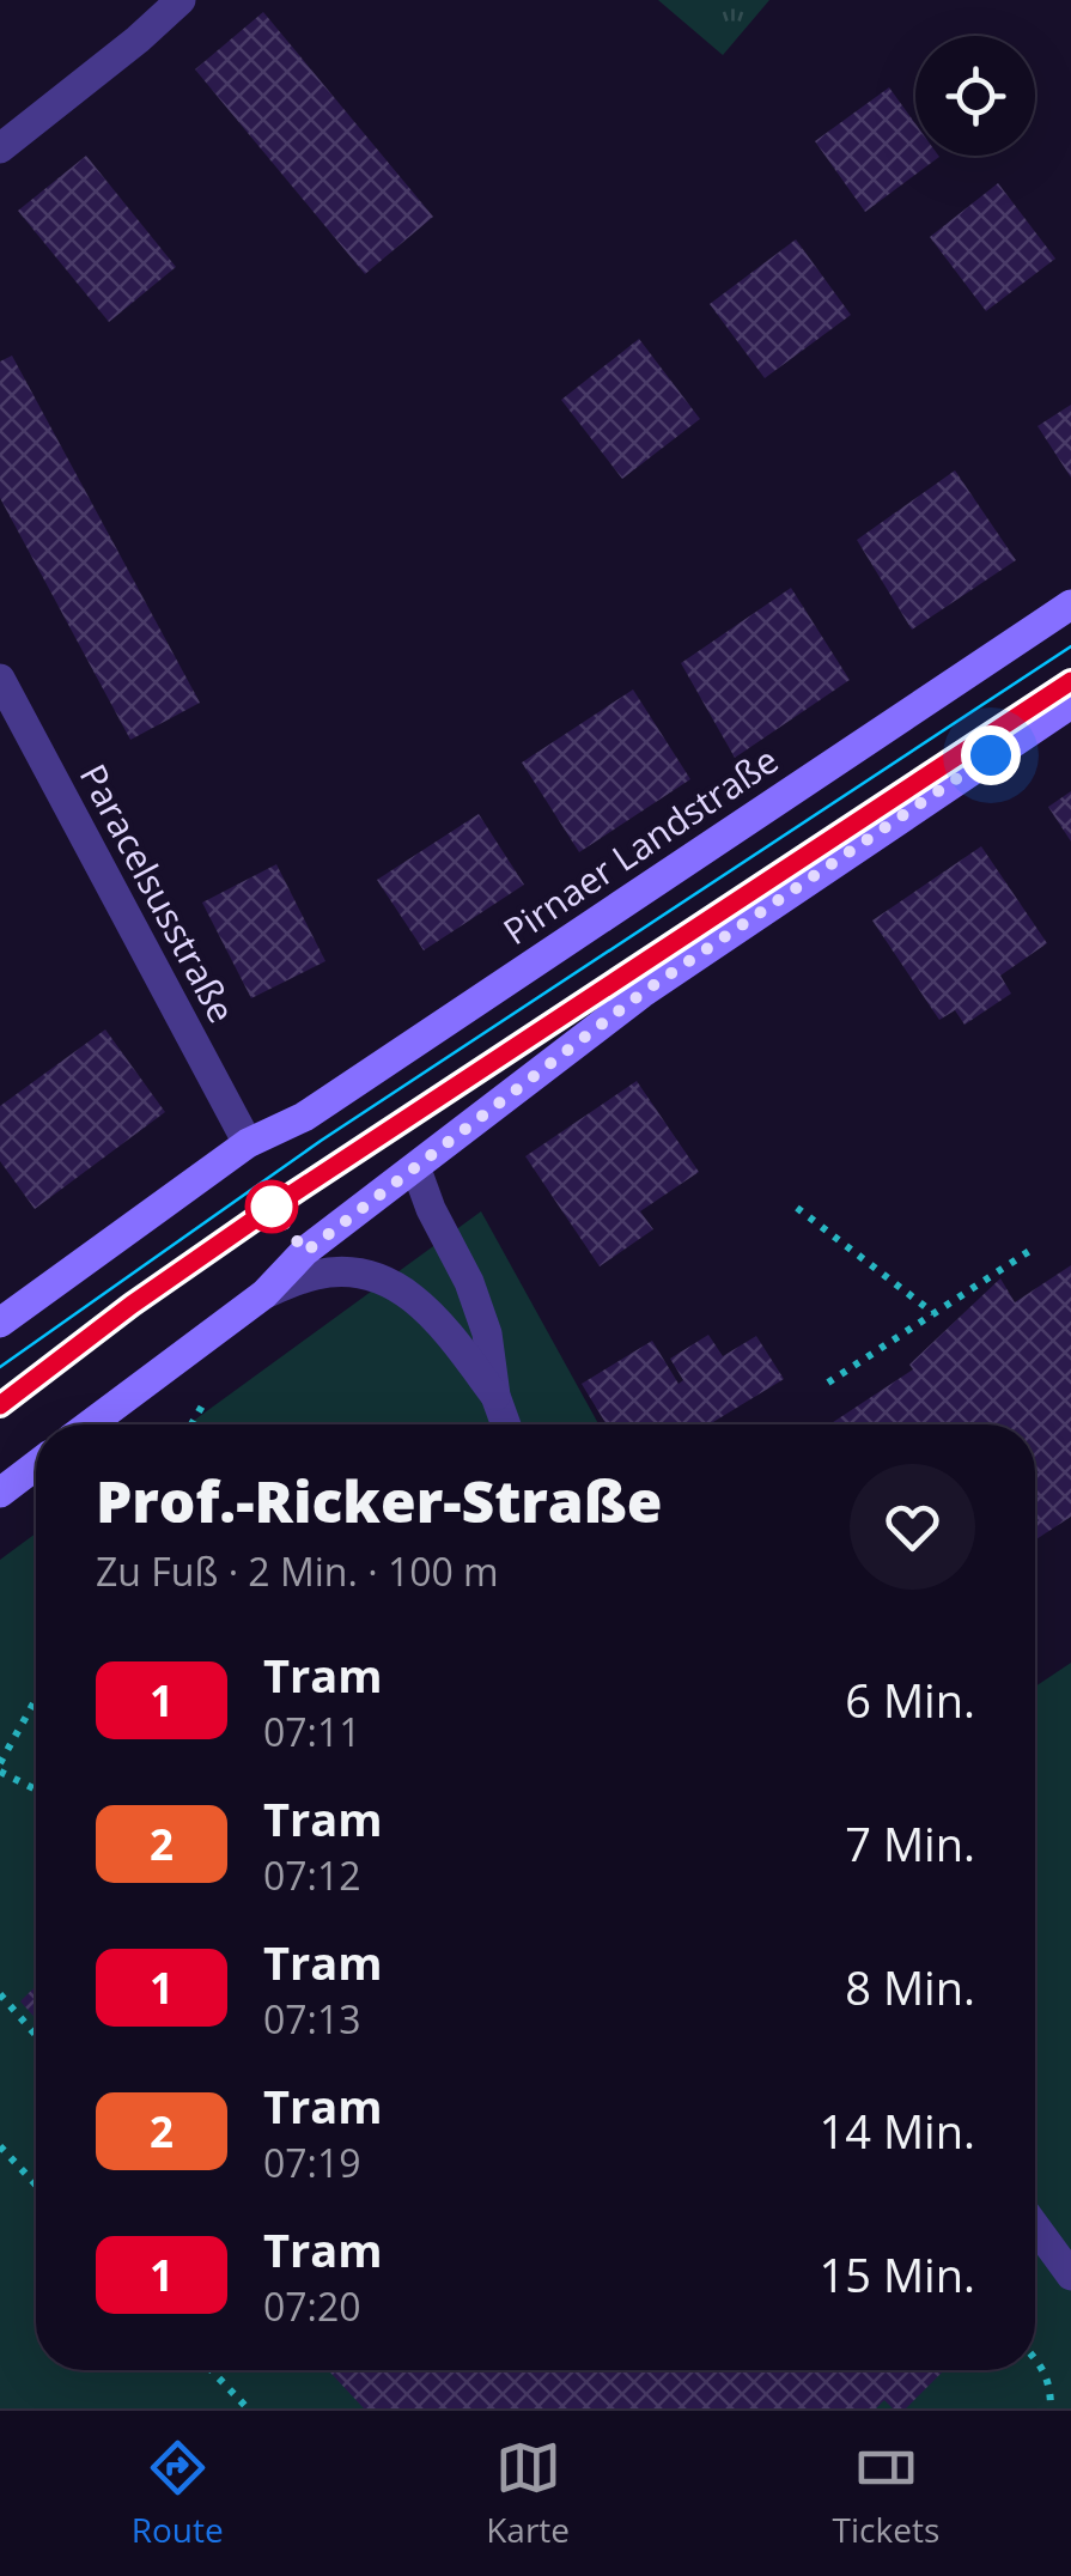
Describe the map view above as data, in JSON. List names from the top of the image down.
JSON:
{
  "streets": {
    "street": ["Pirnaer Landstraße", "Paracelsusstraße"]
  },
  "crossings": [
    ["Pirnaer Landstraße", "Paracelsusstraße"]
  ],
  "lines": ["tram line 1"],
  "page": {
    "heading": ["Prof.-Ricker-Straße", "Zu Fuß · 2 Min. · 100 m"],
    "list": [
      {
        "mark": "1",
        "name": "Tram",
        "note": "07:11",
        "value": "6 Min."
      },
      {
        "mark": "2",
        "name": "Tram",
        "note": "07:12",
        "value": "7 Min."
      },
      {
        "mark": "1",
        "name": "Tram",
        "note": "07:13",
        "value": "8 Min."
      },
      {
        "mark": "2",
        "name": "Tram",
        "note": "07:19",
        "value": "14 Min."
      },
      {
        "mark": "1",
        "name": "Tram",
        "note": "07:20",
        "value": "15 Min."
      }
    ],
    "tabs": ["Route", "Karte", "Tickets"]
  }
}
